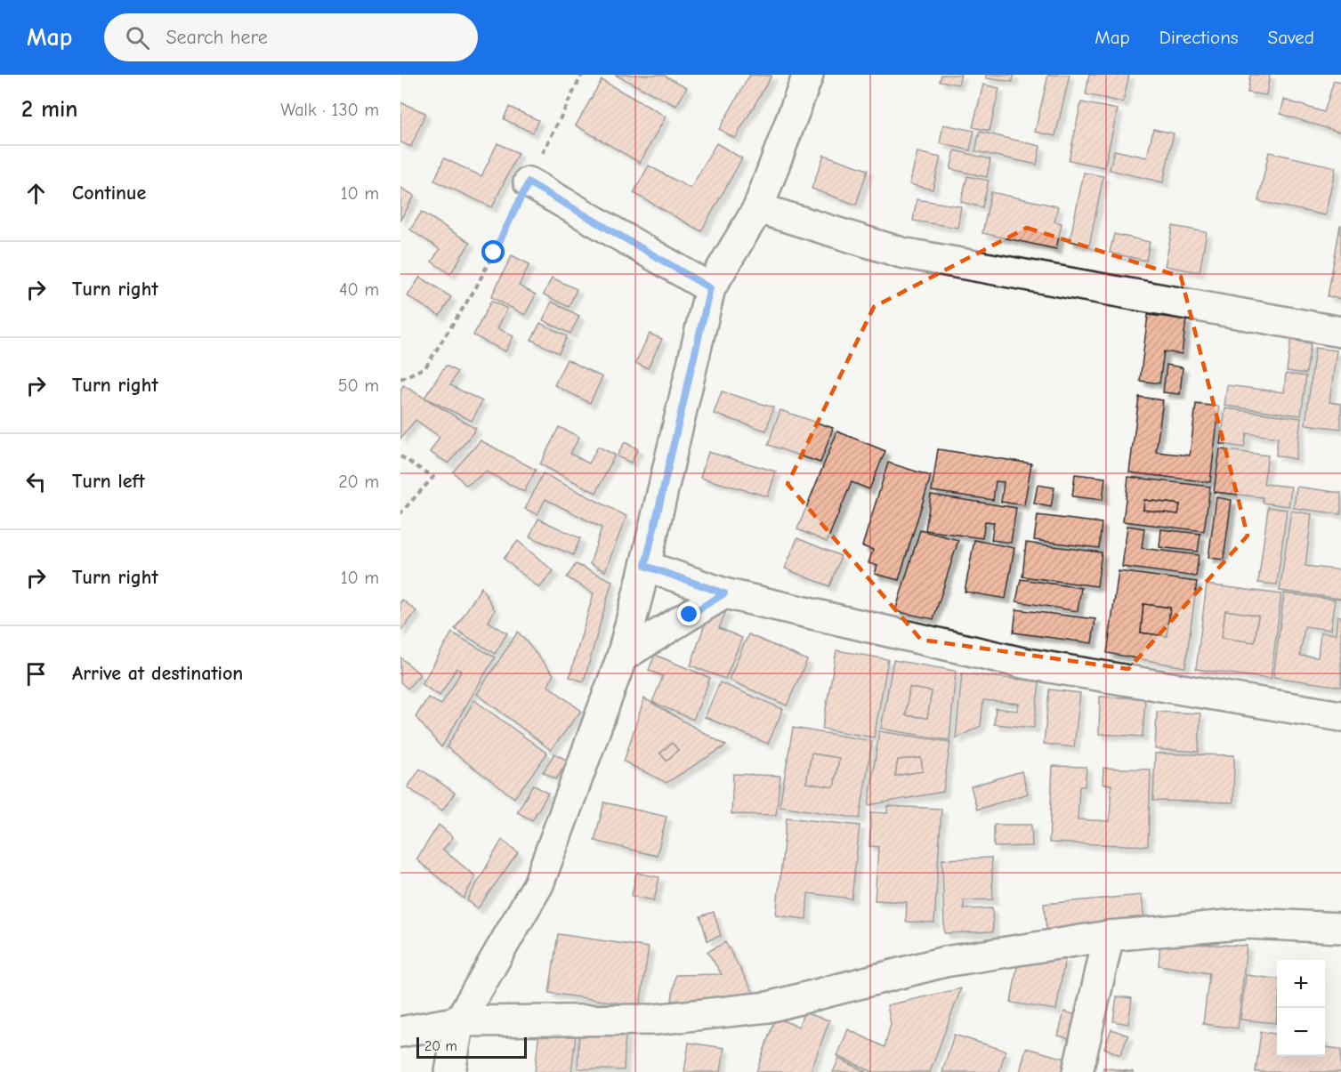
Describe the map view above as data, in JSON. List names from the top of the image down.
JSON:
{
  "scale_bar": "20 m",
  "page": {
    "header": "Map",
    "search": "Search here",
    "nav": ["Map", "Directions", "Saved"],
    "heading": ["2 min", "Walk · 130 m"],
    "list": [
      ["Continue", "10 m"],
      ["Turn right", "40 m"],
      ["Turn right", "50 m"],
      ["Turn left", "20 m"],
      ["Turn right", "10 m"],
      "Arrive at destination"
    ],
    "map_buttons": ["+", "−"],
    "scale": "20 m"
  }
}
